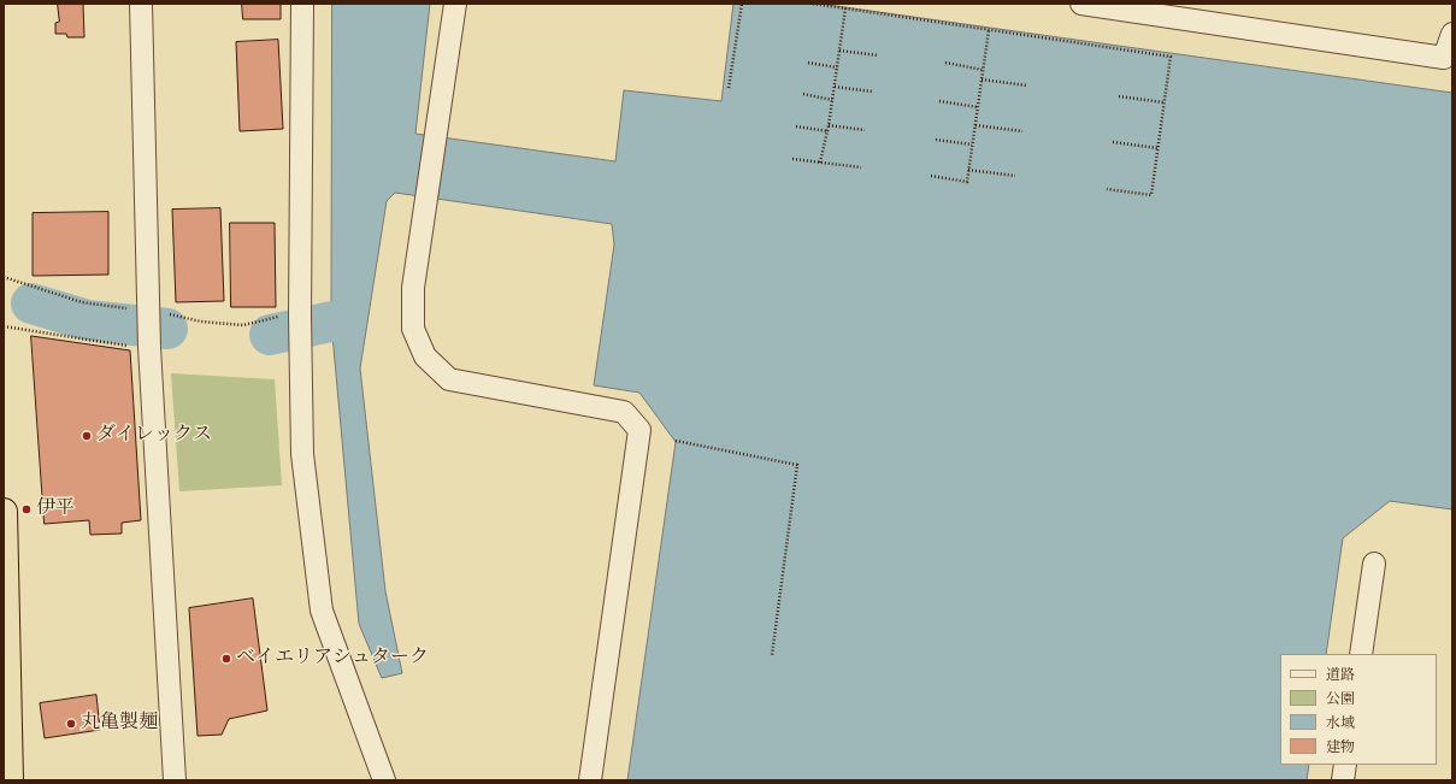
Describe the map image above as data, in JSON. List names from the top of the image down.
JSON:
{
  "places": [
    "ダイレックス",
    "伊平",
    "ベイエリアシュターク",
    "丸亀製麺"
  ],
  "legend": [
    "道路",
    "公園",
    "水域",
    "建物"
  ]
}
